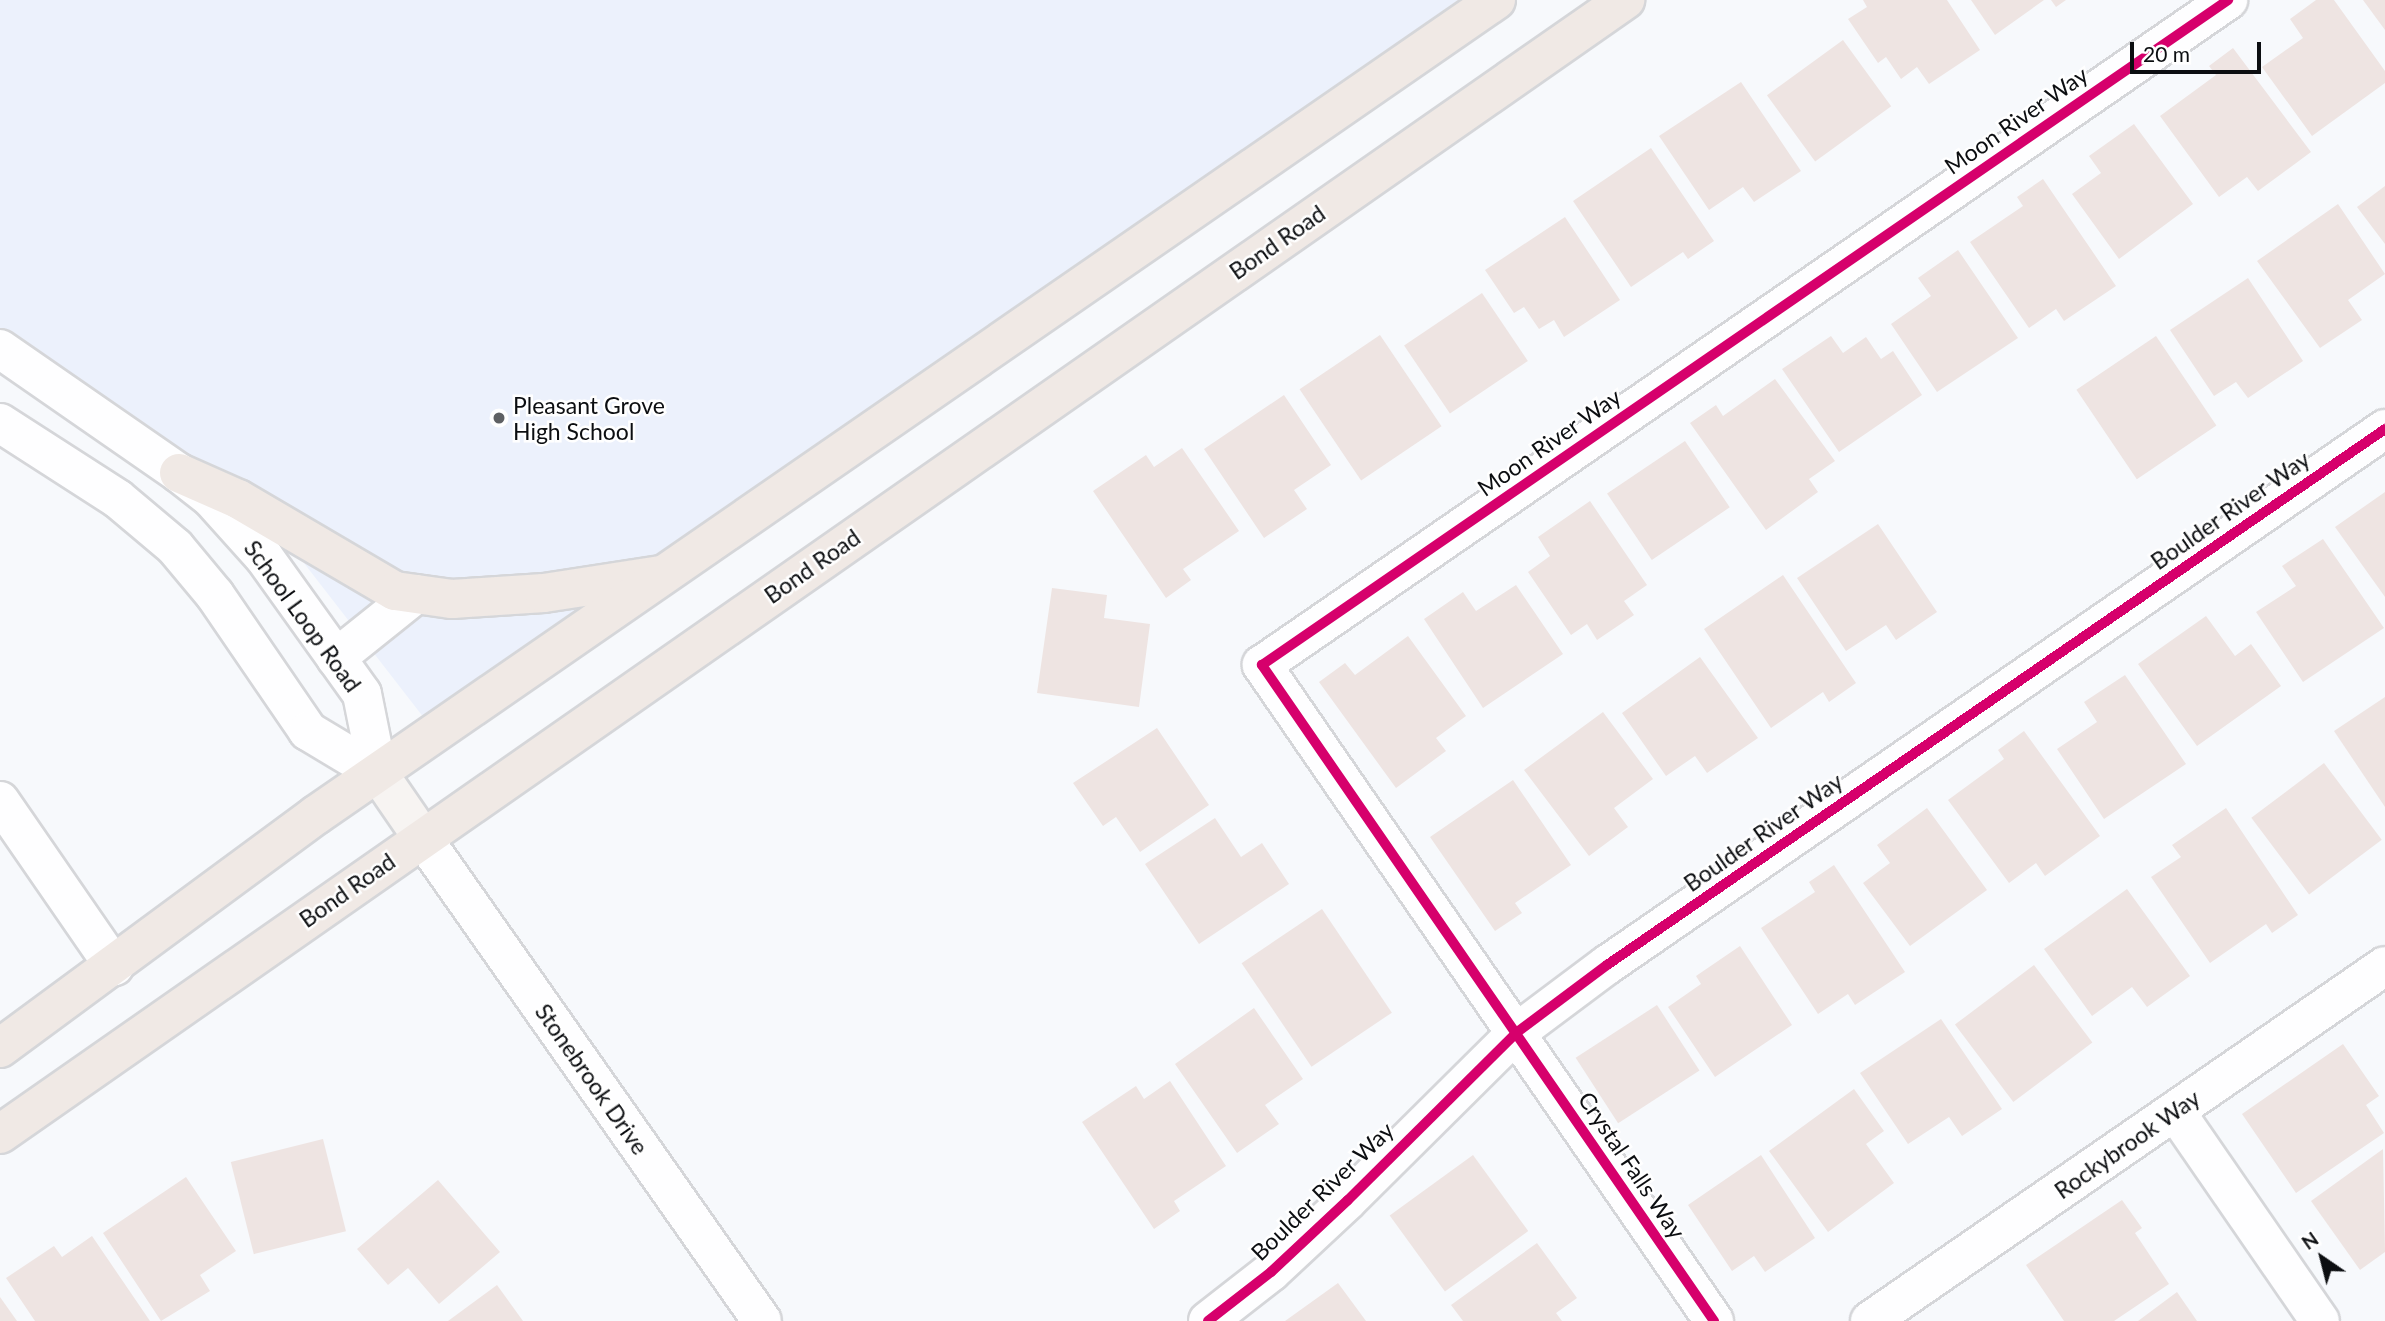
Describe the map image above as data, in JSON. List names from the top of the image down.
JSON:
{
  "streets": {
    "main road": ["Bond Road"],
    "street": [
      "Moon River Way",
      "Boulder River Way",
      "School Loop Road",
      "Stonebrook Drive",
      "Rockybrook Way",
      "Crystal Falls Way"
    ]
  },
  "crossings": [
    ["Moon River Way", "Boulder River Way"],
    ["Moon River Way", "Crystal Falls Way"],
    ["Bond Road", "Stonebrook Drive"],
    ["Boulder River Way", "Crystal Falls Way"]
  ],
  "places": ["Pleasant Grove High School"],
  "scale_bar": "20 m",
  "north": "top left"
}
